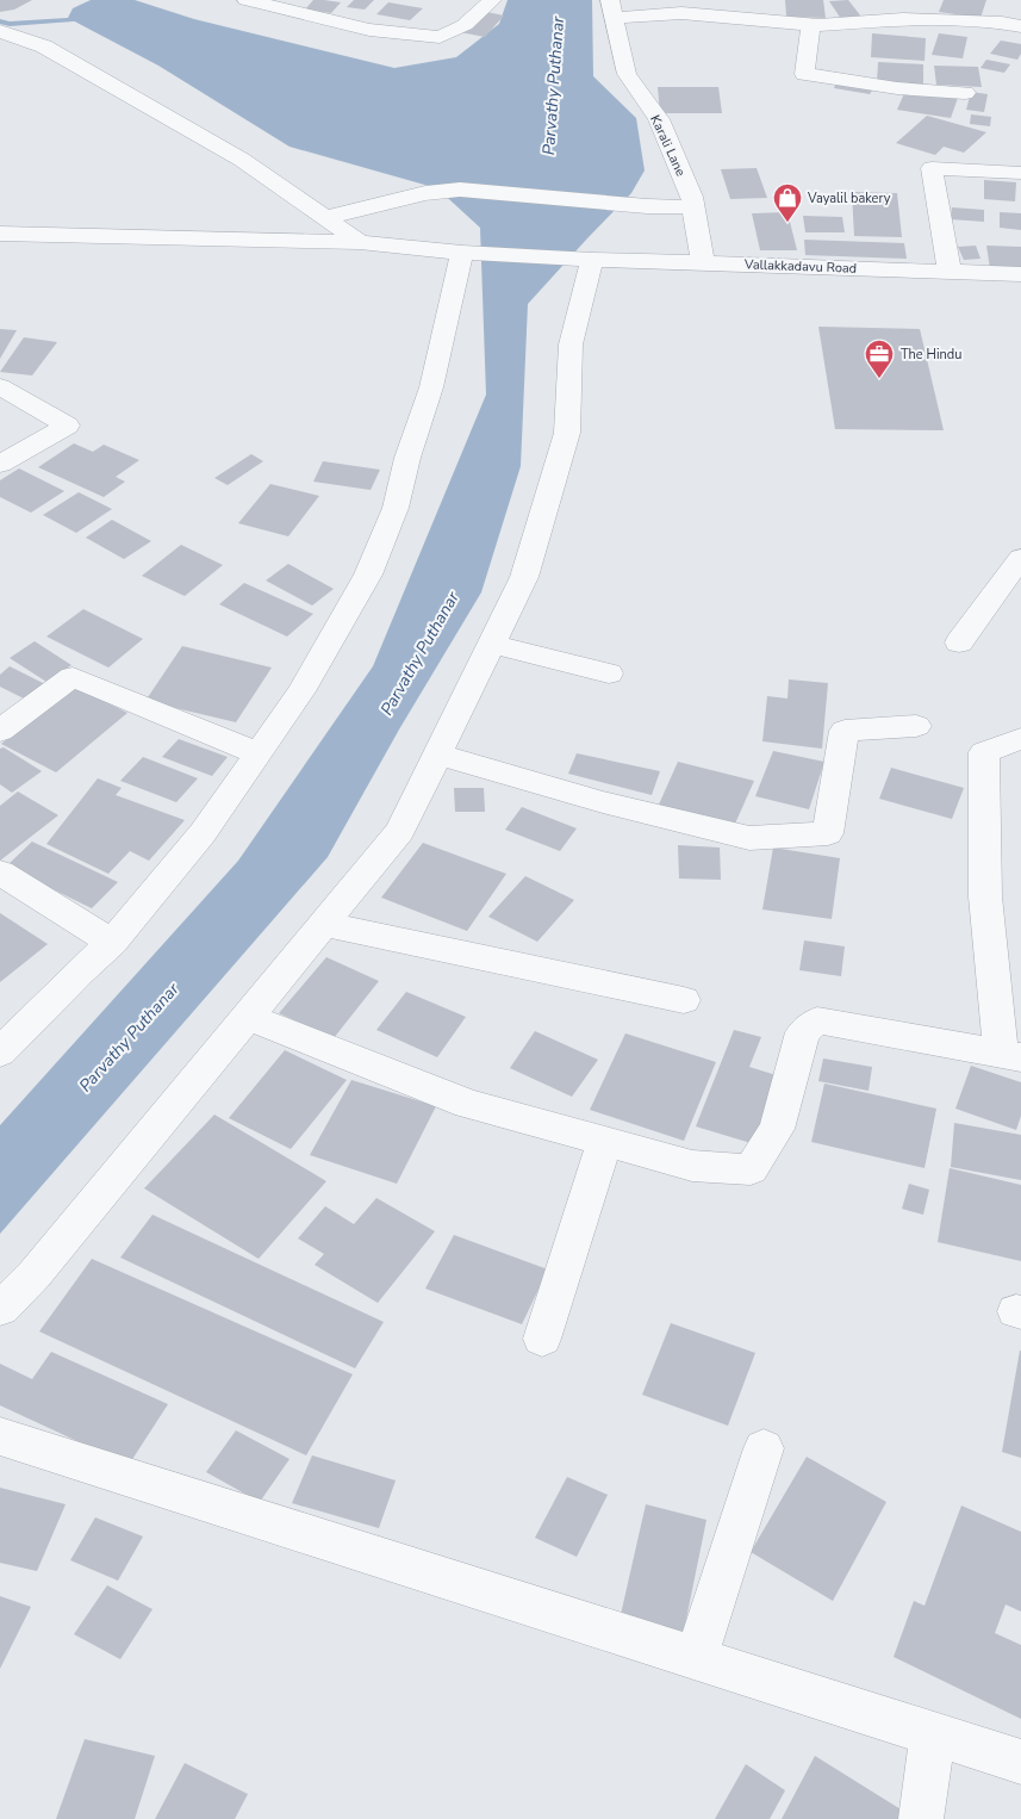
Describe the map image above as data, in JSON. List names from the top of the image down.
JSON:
{
  "streets": {
    "street": ["Karali Lane", "Vallakkadavu Road"]
  },
  "crossings": [
    ["Karali Lane", "Vallakkadavu Road"]
  ],
  "water": ["Parvathy Puthanar"],
  "places": {
    "shop": ["Vayalil bakery"],
    "office": ["The Hindu"]
  }
}
